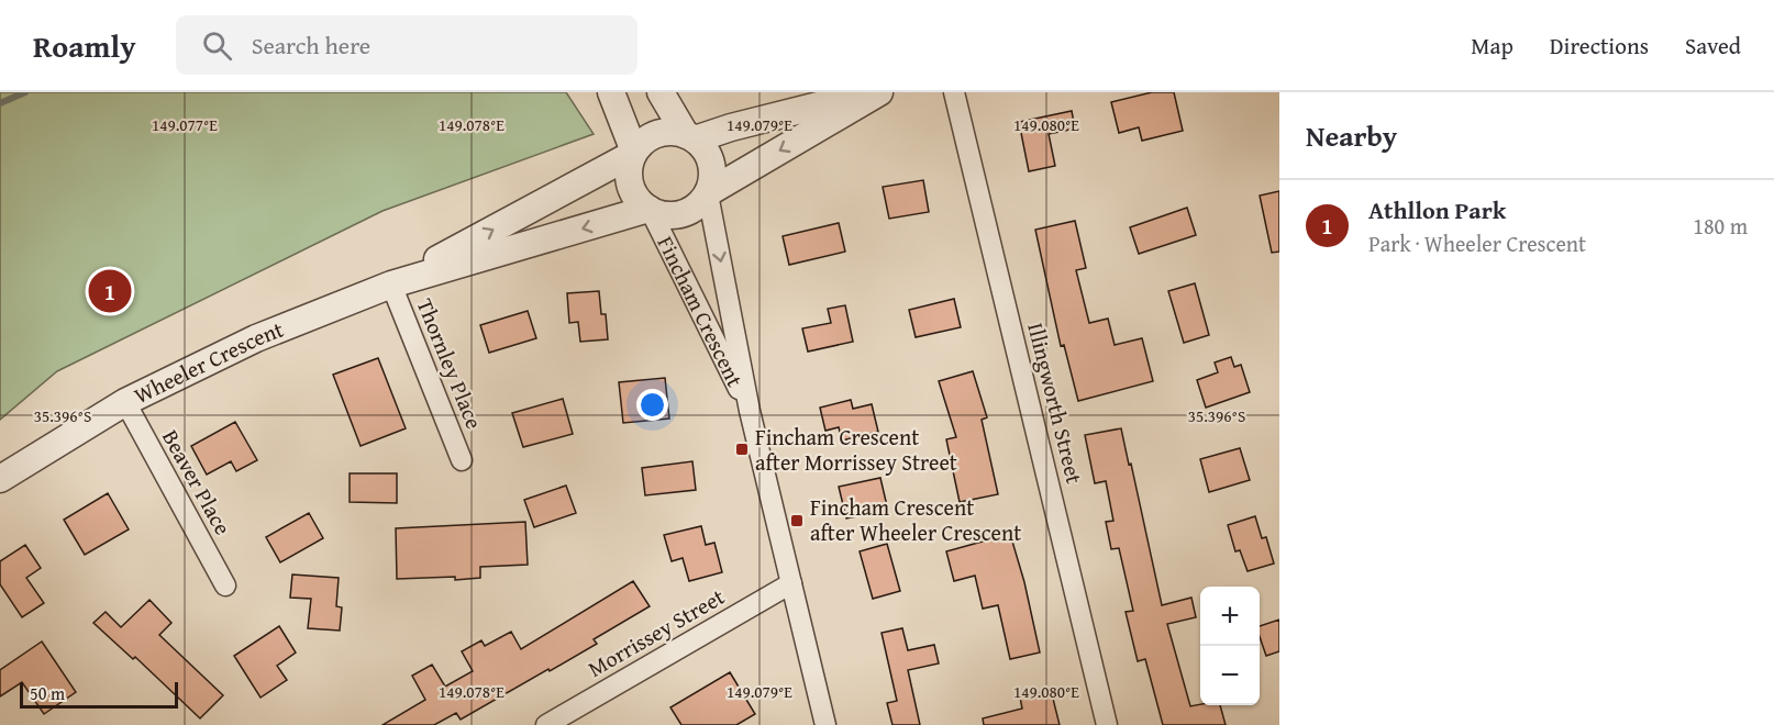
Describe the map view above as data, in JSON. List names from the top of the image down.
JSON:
{
  "streets": {
    "street": [
      "Fincham Crescent",
      "Wheeler Crescent",
      "Thornley Place",
      "Illingworth Street",
      "Beaver Place",
      "Morrissey Street"
    ]
  },
  "crossings": [
    ["Fincham Crescent", "Wheeler Crescent"],
    ["Fincham Crescent", "Morrissey Street"],
    ["Wheeler Crescent", "Thornley Place"],
    ["Wheeler Crescent", "Beaver Place"]
  ],
  "places": {
    "transit": ["Fincham Crescent after Morrissey Street", "Fincham Crescent after Wheeler Crescent"]
  },
  "scale_bar": "50 m",
  "page": {
    "header": "Roamly",
    "search": "Search here",
    "nav": ["Map", "Directions", "Saved"],
    "heading": "Nearby",
    "list": [
      {
        "mark": "1",
        "name": "Athllon Park",
        "note": "Park · Wheeler Crescent",
        "value": "180 m"
      }
    ],
    "pins": "1",
    "map_buttons": ["+", "−"],
    "scale": "50 m"
  },
  "coordinates": [
    "149.077°E",
    "149.078°E",
    "149.079°E",
    "149.080°E",
    "35.396°S"
  ]
}
